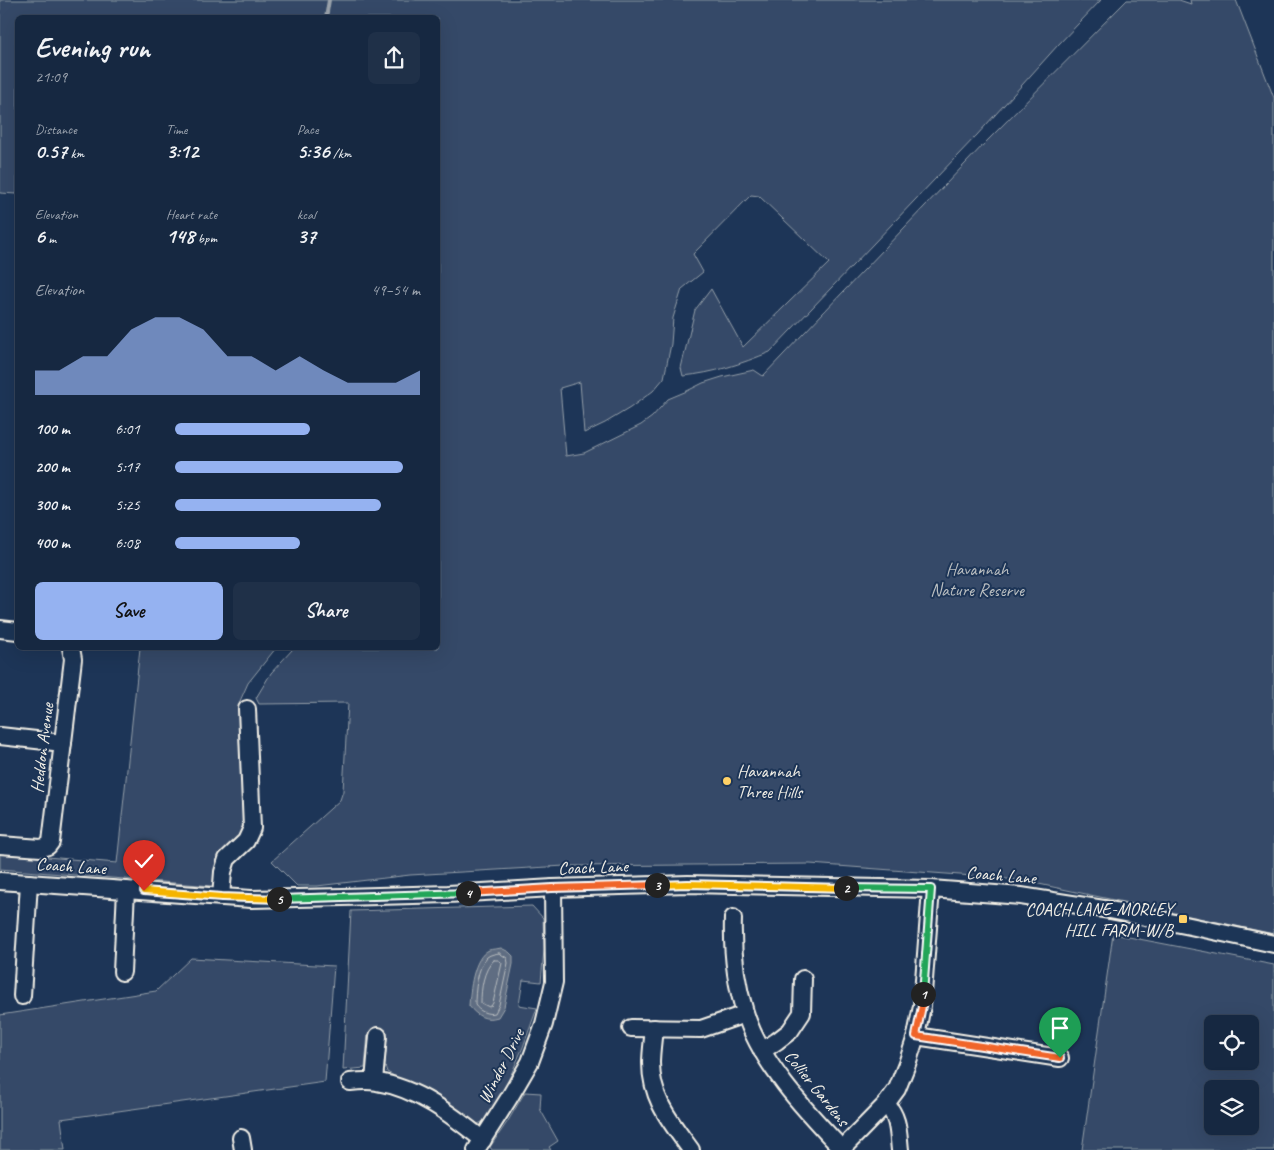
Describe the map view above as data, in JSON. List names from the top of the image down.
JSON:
{
  "streets": {
    "street": [
      "Heddon Avenue",
      "Coach Lane",
      "Winder Drive",
      "Collier Gardens"
    ]
  },
  "crossings": [
    ["Coach Lane", "Winder Drive"]
  ],
  "parks": ["Havannah Nature Reserve"],
  "places": {
    "other": ["Havannah Three Hills"],
    "transit": ["COACH LANE-MORLEY HILL FARM-W/B"]
  },
  "page": {
    "heading": ["Evening run", "21:09"],
    "stats": [
      ["Distance", "0.57 km"],
      ["Time", "3:12"],
      ["Pace", "5:36 /km"],
      ["Elevation", "6 m"],
      ["Heart rate", "148 bpm"],
      ["kcal", "37"]
    ],
    "chart": ["Elevation", "49–54 m"],
    "list": [
      {
        "name": "100 m",
        "note": "6:01"
      },
      {
        "name": "200 m",
        "note": "5:17"
      },
      {
        "name": "300 m",
        "note": "5:25"
      },
      {
        "name": "400 m",
        "note": "6:08"
      }
    ],
    "buttons": ["Save", "Share"],
    "pins": [
      "3",
      "2",
      "4",
      "5",
      "1"
    ]
  }
}
